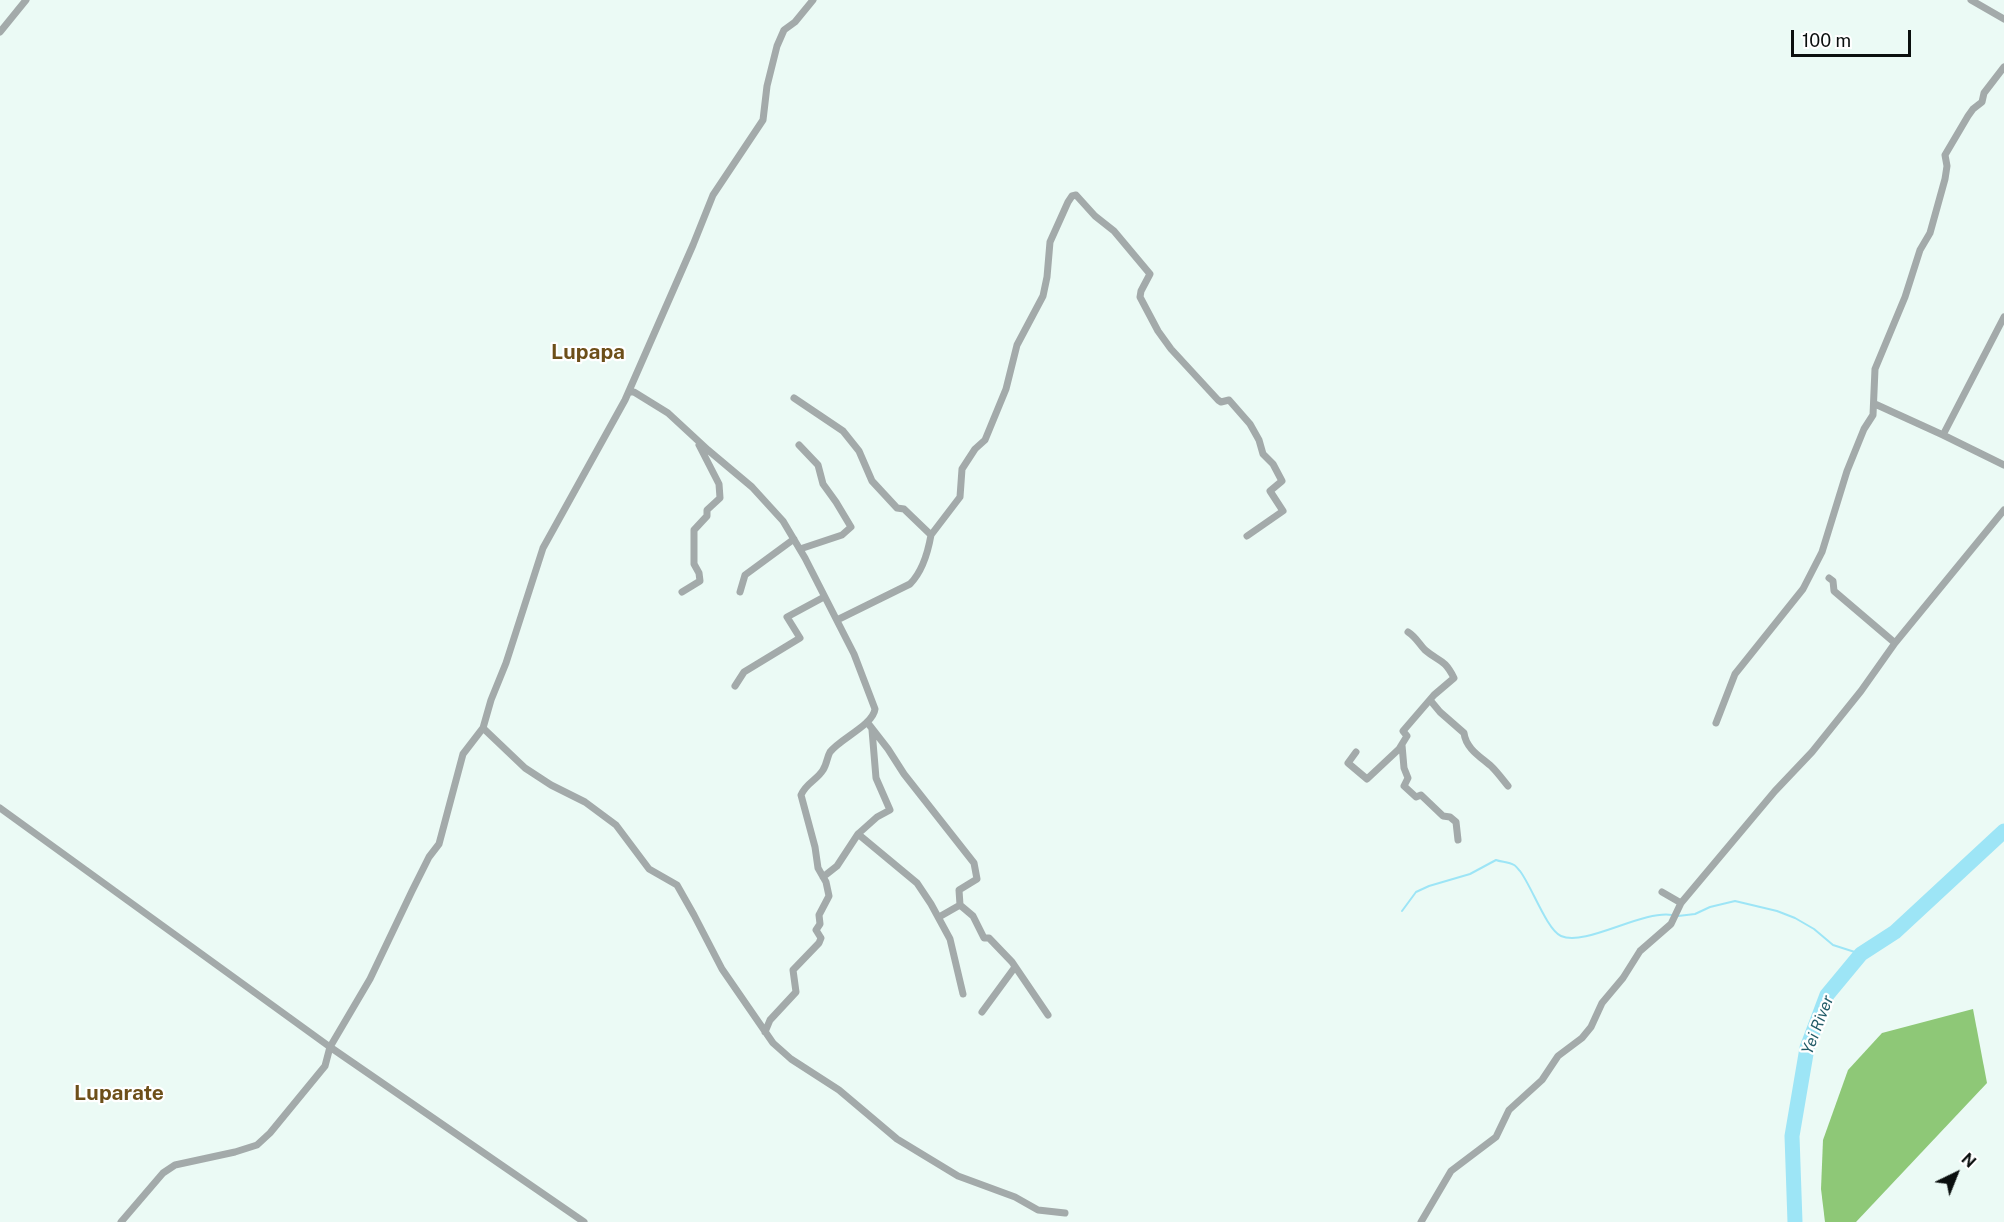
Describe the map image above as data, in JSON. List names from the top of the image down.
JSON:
{
  "districts": ["Lupapa", "Luparate"],
  "water": ["Yei River"],
  "scale_bar": "100 m",
  "north": "top right"
}
